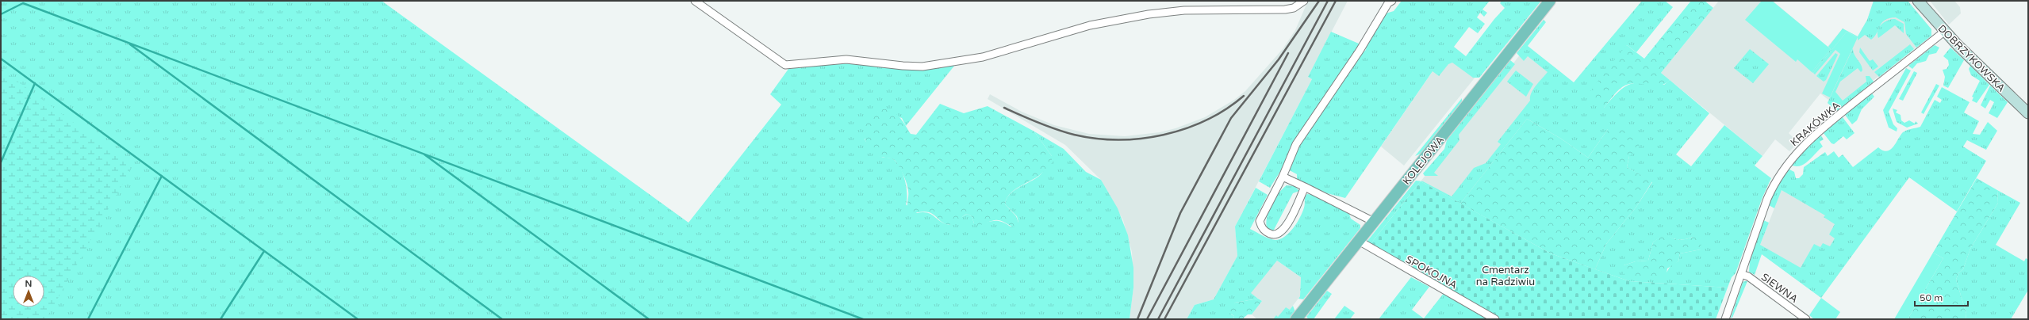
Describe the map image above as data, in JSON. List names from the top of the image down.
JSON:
{
  "streets": {
    "main road": ["DOBRZYKOWSKA", "KOLEJOWA"],
    "street": ["KRAKÓWKA", "SPOKOJNA", "SIEWNA"]
  },
  "crossings": [
    ["DOBRZYKOWSKA", "KRAKÓWKA"],
    ["KRAKÓWKA", "SIEWNA"],
    ["KOLEJOWA", "SPOKOJNA"]
  ],
  "parks": ["Cmentarz na Radziwiu"],
  "scale_bar": "50 m",
  "north": "top"
}
